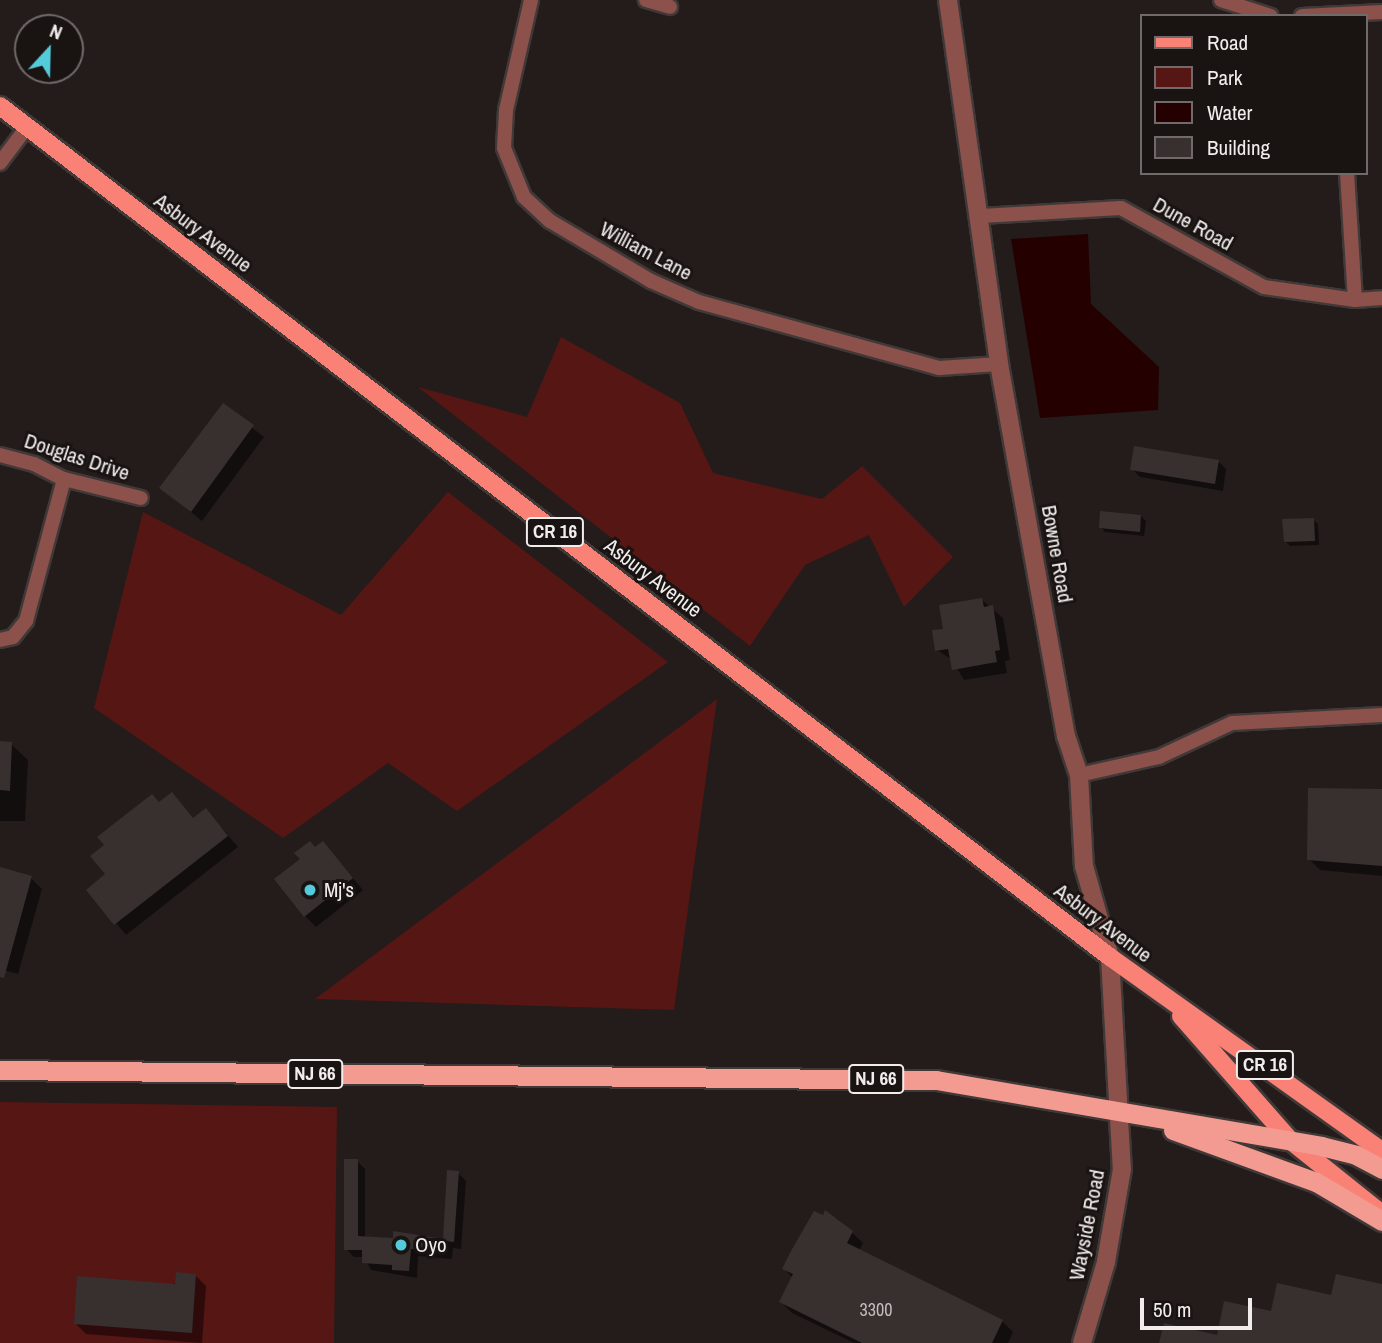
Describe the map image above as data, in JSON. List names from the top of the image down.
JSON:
{
  "streets": {
    "highway": ["Asbury Avenue", "NJ 66"],
    "main road": ["CR 16"],
    "street": [
      "Dune Road",
      "William Lane",
      "Douglas Drive",
      "Bowne Road",
      "Wayside Road"
    ]
  },
  "crossings": [
    ["Dune Road", "Bowne Road"],
    ["Asbury Avenue", "Bowne Road"],
    ["Asbury Avenue", "NJ 66"],
    ["Asbury Avenue", "Wayside Road"],
    ["William Lane", "Bowne Road"],
    ["Bowne Road", "NJ 66"],
    ["Bowne Road", "Wayside Road"],
    ["NJ 66", "Wayside Road"]
  ],
  "places": ["Mj's", "Oyo"],
  "house_numbers": ["3300"],
  "legend": [
    "Road",
    "Park",
    "Water",
    "Building"
  ],
  "scale_bar": "50 m",
  "north": "top"
}
